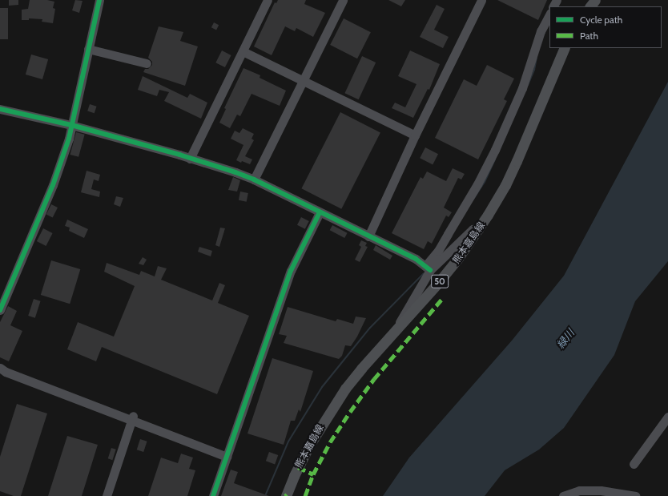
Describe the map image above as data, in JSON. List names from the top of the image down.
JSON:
{
  "streets": {
    "main road": ["熊本嘉島線", "50"]
  },
  "water": ["緑川"],
  "legend": ["Cycle path", "Path"]
}
